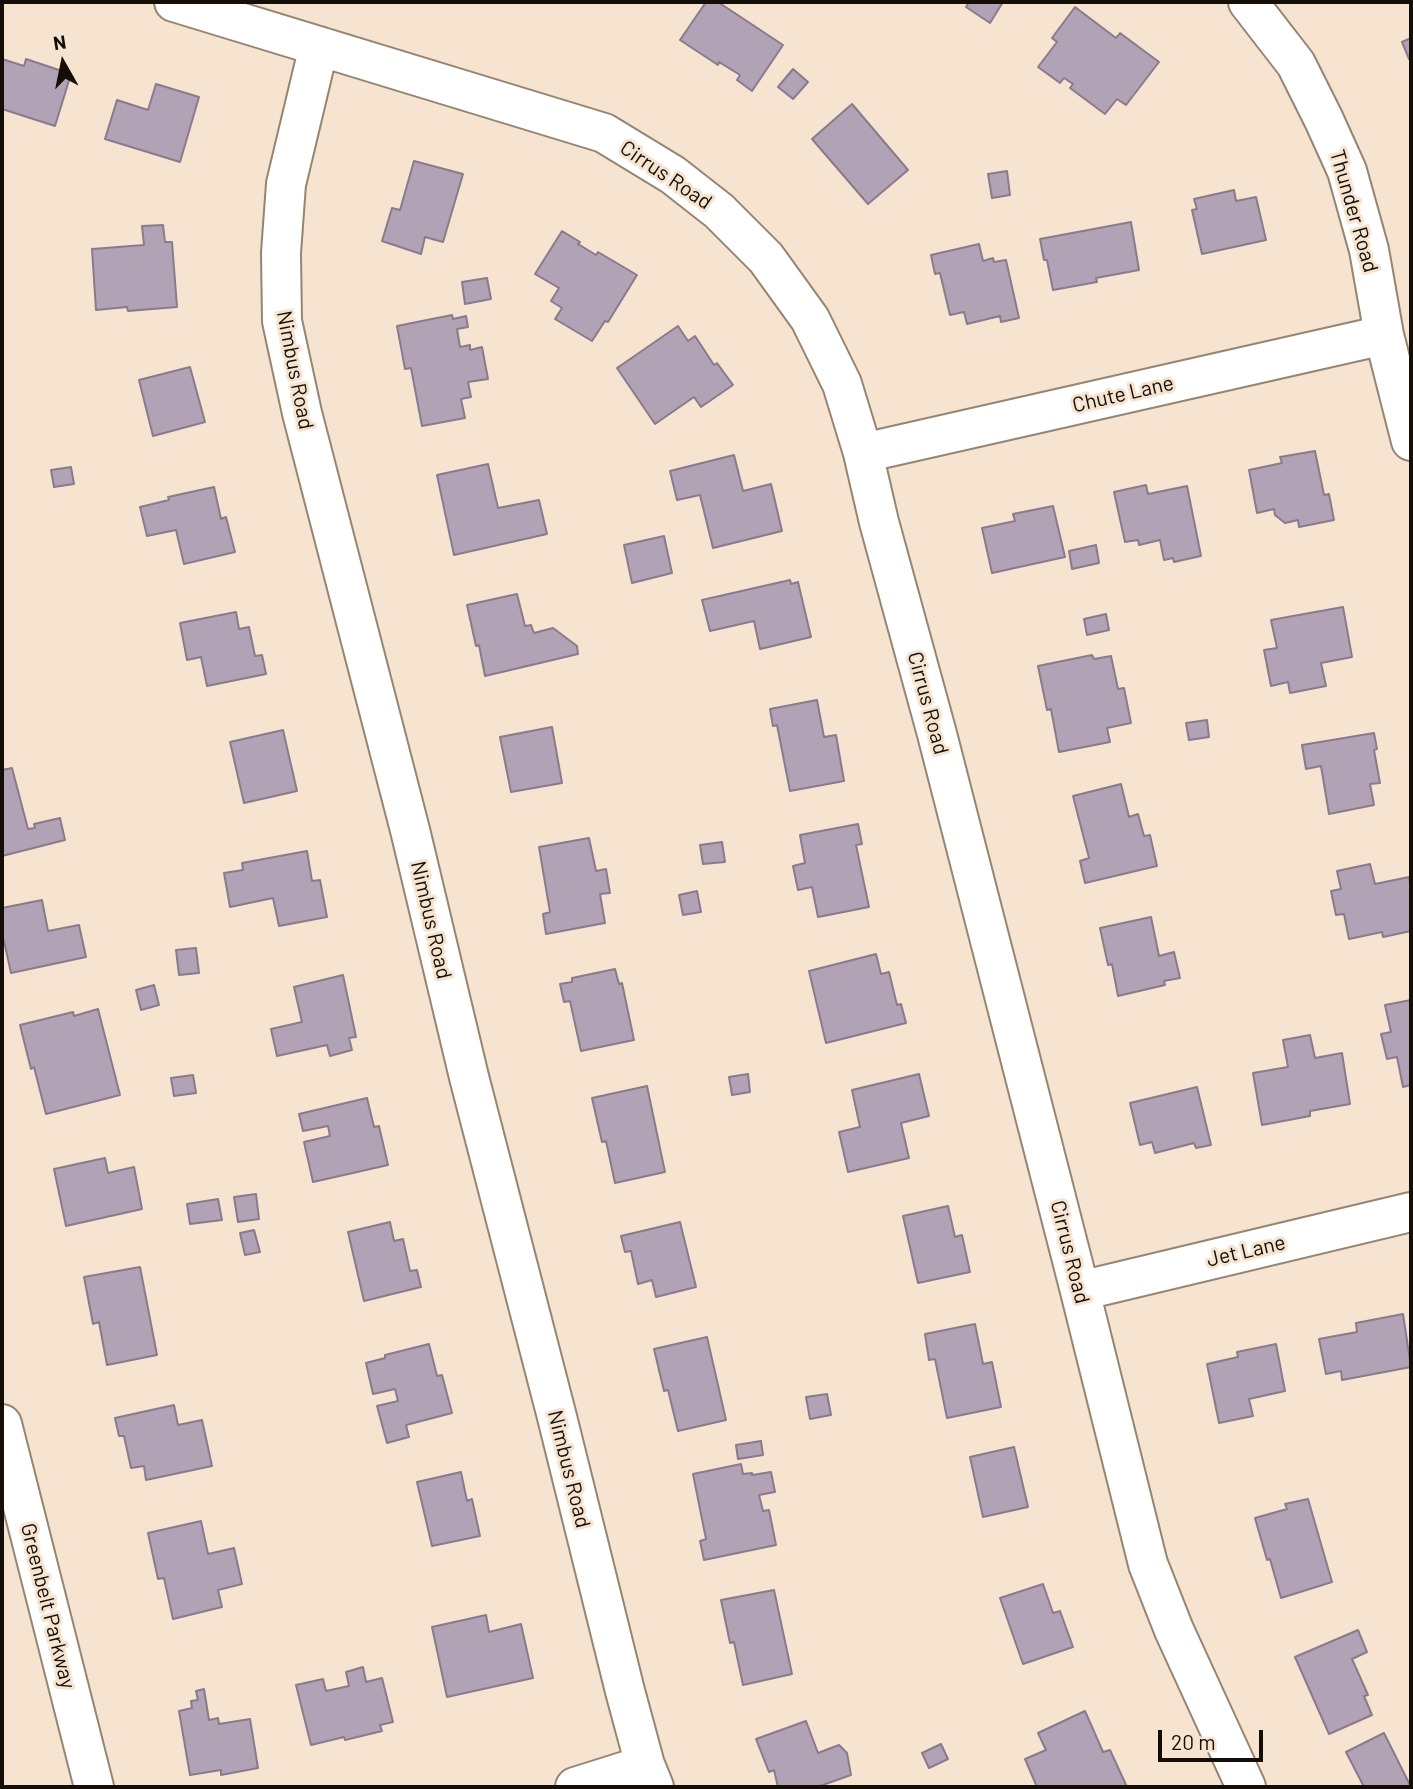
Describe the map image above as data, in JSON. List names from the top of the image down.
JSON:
{
  "streets": {
    "street": [
      "Cirrus Road",
      "Thunder Road",
      "Nimbus Road",
      "Chute Lane",
      "Jet Lane",
      "Greenbelt Parkway"
    ]
  },
  "crossings": [
    ["Cirrus Road", "Nimbus Road"],
    ["Cirrus Road", "Chute Lane"],
    ["Cirrus Road", "Jet Lane"],
    ["Thunder Road", "Chute Lane"]
  ],
  "scale_bar": "20 m",
  "north": "top"
}
